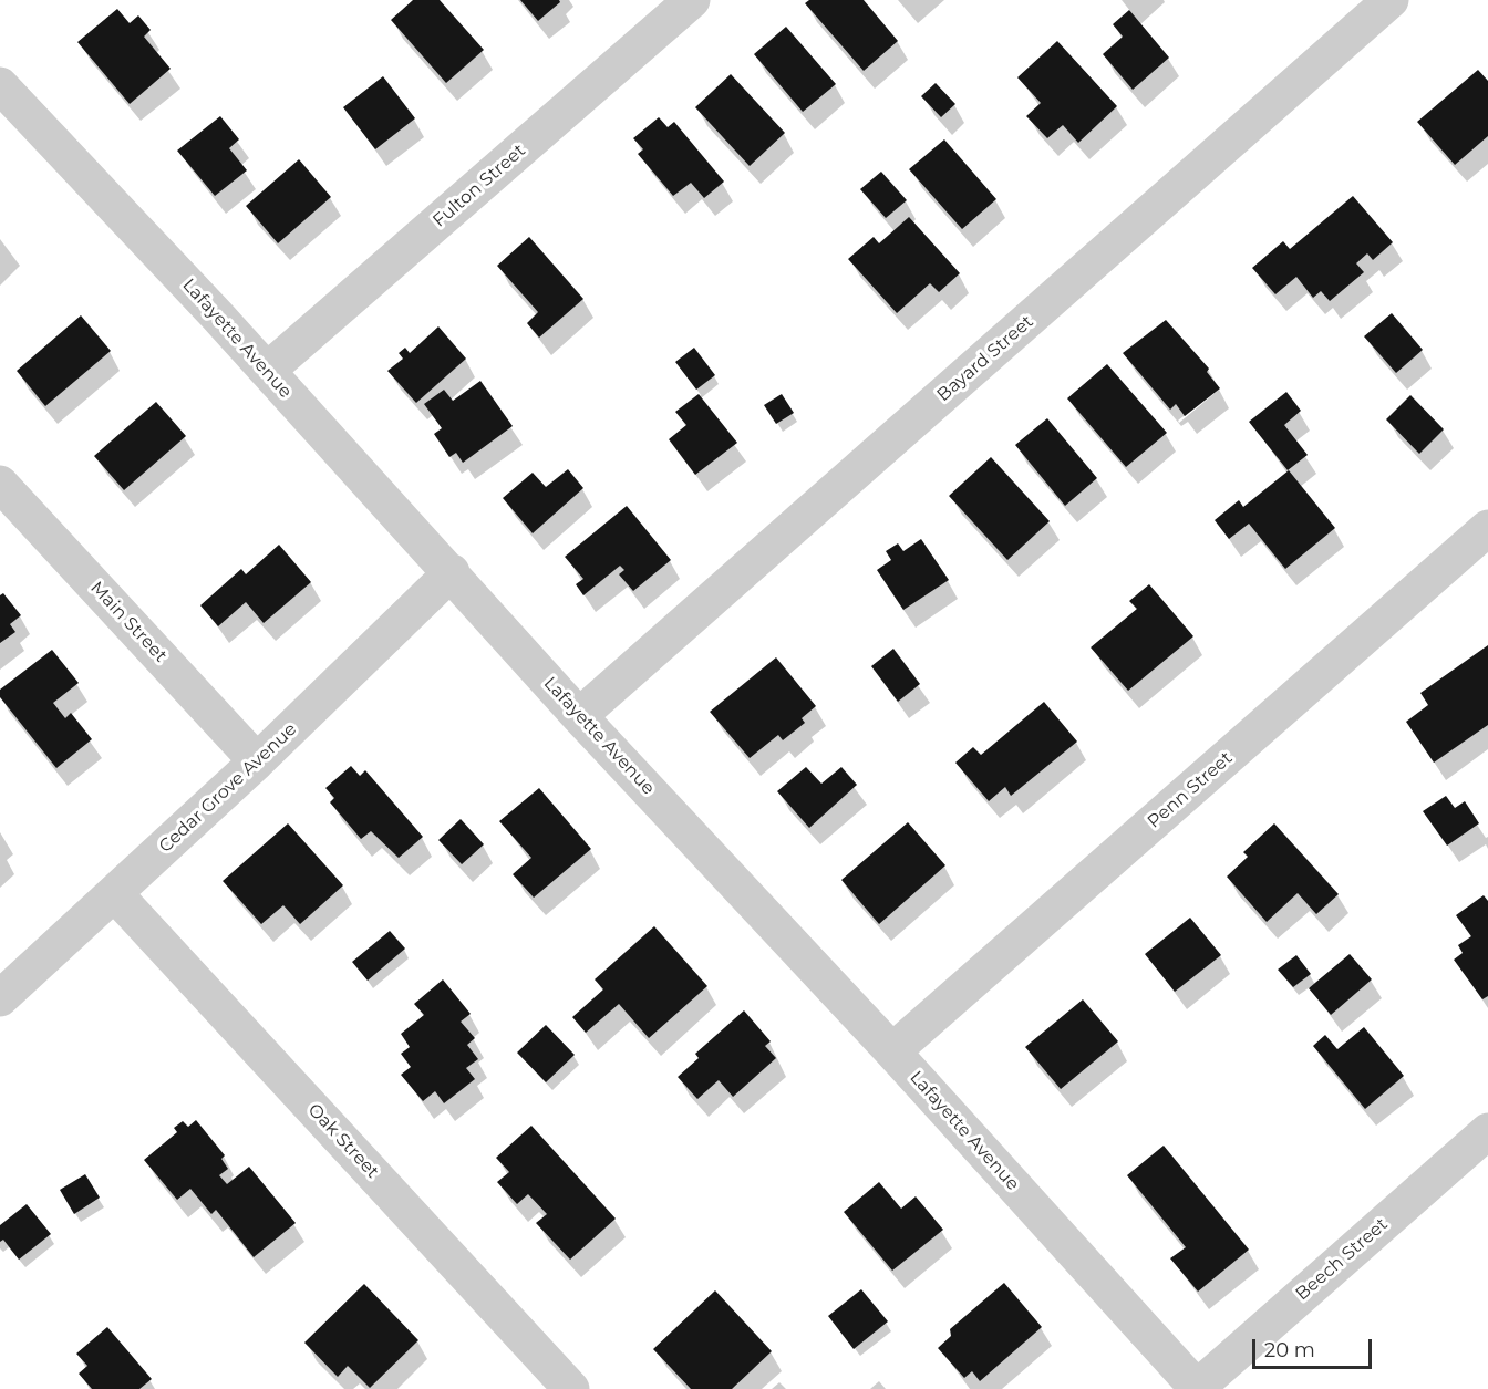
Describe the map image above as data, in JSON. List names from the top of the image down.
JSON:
{
  "streets": {
    "street": [
      "Fulton Street",
      "Lafayette Avenue",
      "Bayard Street",
      "Main Street",
      "Cedar Grove Avenue",
      "Penn Street",
      "Oak Street",
      "Beech Street"
    ]
  },
  "crossings": [
    ["Fulton Street", "Lafayette Avenue"],
    ["Lafayette Avenue", "Bayard Street"],
    ["Lafayette Avenue", "Cedar Grove Avenue"],
    ["Lafayette Avenue", "Penn Street"],
    ["Lafayette Avenue", "Beech Street"],
    ["Main Street", "Cedar Grove Avenue"],
    ["Cedar Grove Avenue", "Oak Street"]
  ],
  "scale_bar": "20 m"
}
